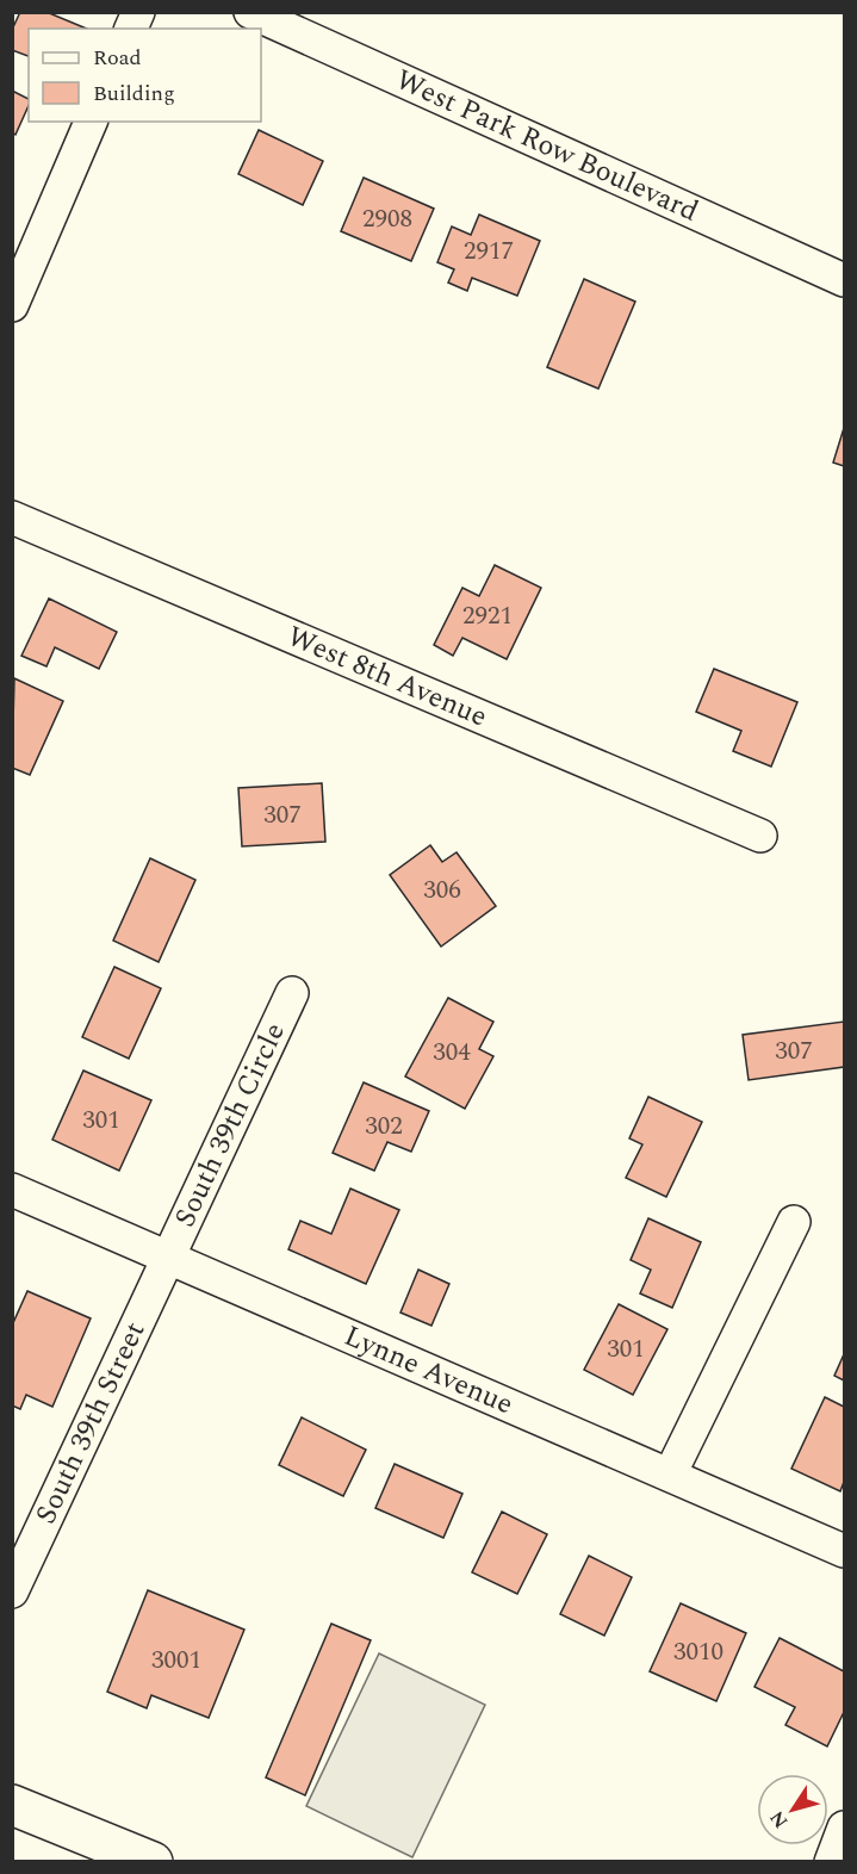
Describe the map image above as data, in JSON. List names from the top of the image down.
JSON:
{
  "streets": {
    "street": [
      "West Park Row Boulevard",
      "West 8th Avenue",
      "South 39th Circle",
      "Lynne Avenue",
      "South 39th Street"
    ]
  },
  "crossings": [
    ["South 39th Circle", "Lynne Avenue"],
    ["South 39th Circle", "South 39th Street"],
    ["Lynne Avenue", "South 39th Street"]
  ],
  "house_numbers": [
    "2908",
    "2917",
    "2921",
    "307",
    "306",
    "307",
    "304",
    "301",
    "302",
    "301",
    "3010",
    "3001"
  ],
  "legend": ["Road", "Building"],
  "north": "bottom left"
}
